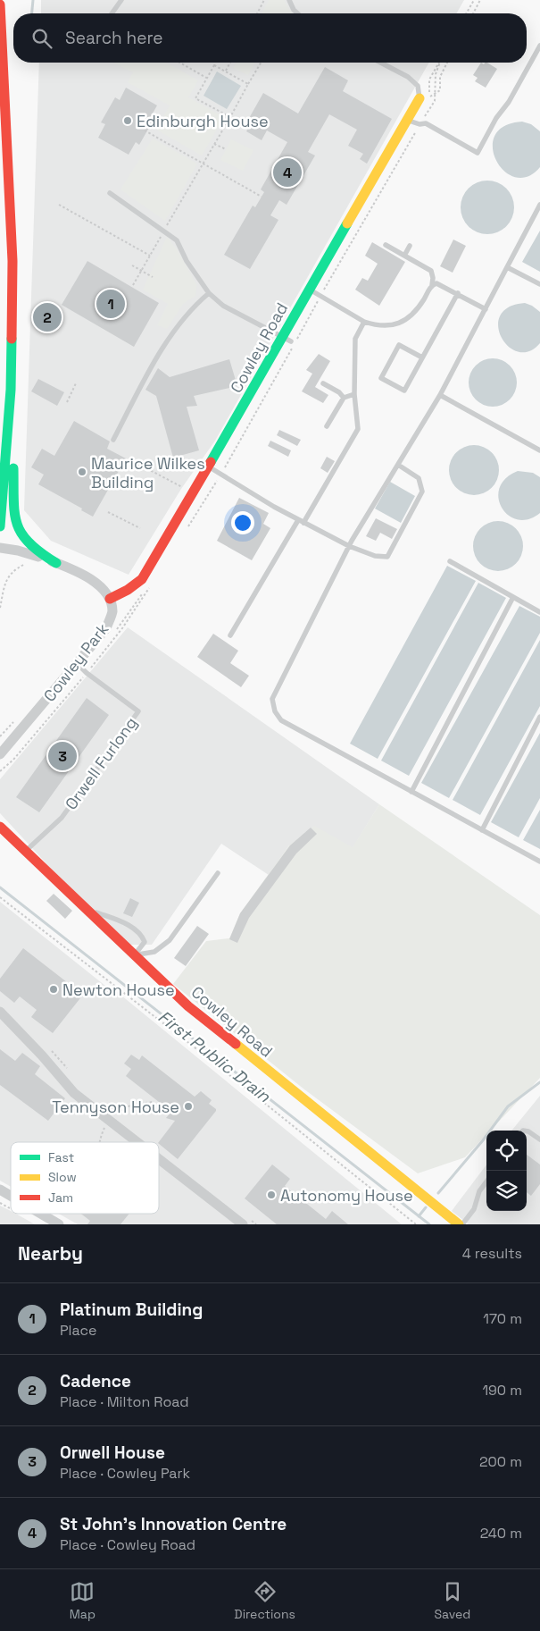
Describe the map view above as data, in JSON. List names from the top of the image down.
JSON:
{
  "streets": {
    "street": ["Cowley Road", "Cowley Park"],
    "lane": ["Orwell Furlong"]
  },
  "crossings": [
    ["Cowley Road", "Cowley Park"],
    ["Cowley Road", "Orwell Furlong"],
    ["Cowley Park", "Orwell Furlong"]
  ],
  "water": ["First Public Drain"],
  "places": [
    "Edinburgh House",
    "Maurice Wilkes Building",
    "Newton House",
    "Tennyson House",
    "Autonomy House"
  ],
  "legend": ["Fast", "Slow", "Jam"],
  "page": {
    "search": "Search here",
    "pins": [
      "4",
      "1",
      "2",
      "3"
    ],
    "heading": ["Nearby", "4 results"],
    "list": [
      {
        "mark": "1",
        "name": "Platinum Building",
        "note": "Place",
        "value": "170 m"
      },
      {
        "mark": "2",
        "name": "Cadence",
        "note": "Place · Milton Road",
        "value": "190 m"
      },
      {
        "mark": "3",
        "name": "Orwell House",
        "note": "Place · Cowley Park",
        "value": "200 m"
      },
      {
        "mark": "4",
        "name": "St John's Innovation Centre",
        "note": "Place · Cowley Road",
        "value": "240 m"
      }
    ],
    "nav": ["Map", "Directions", "Saved"]
  }
}
